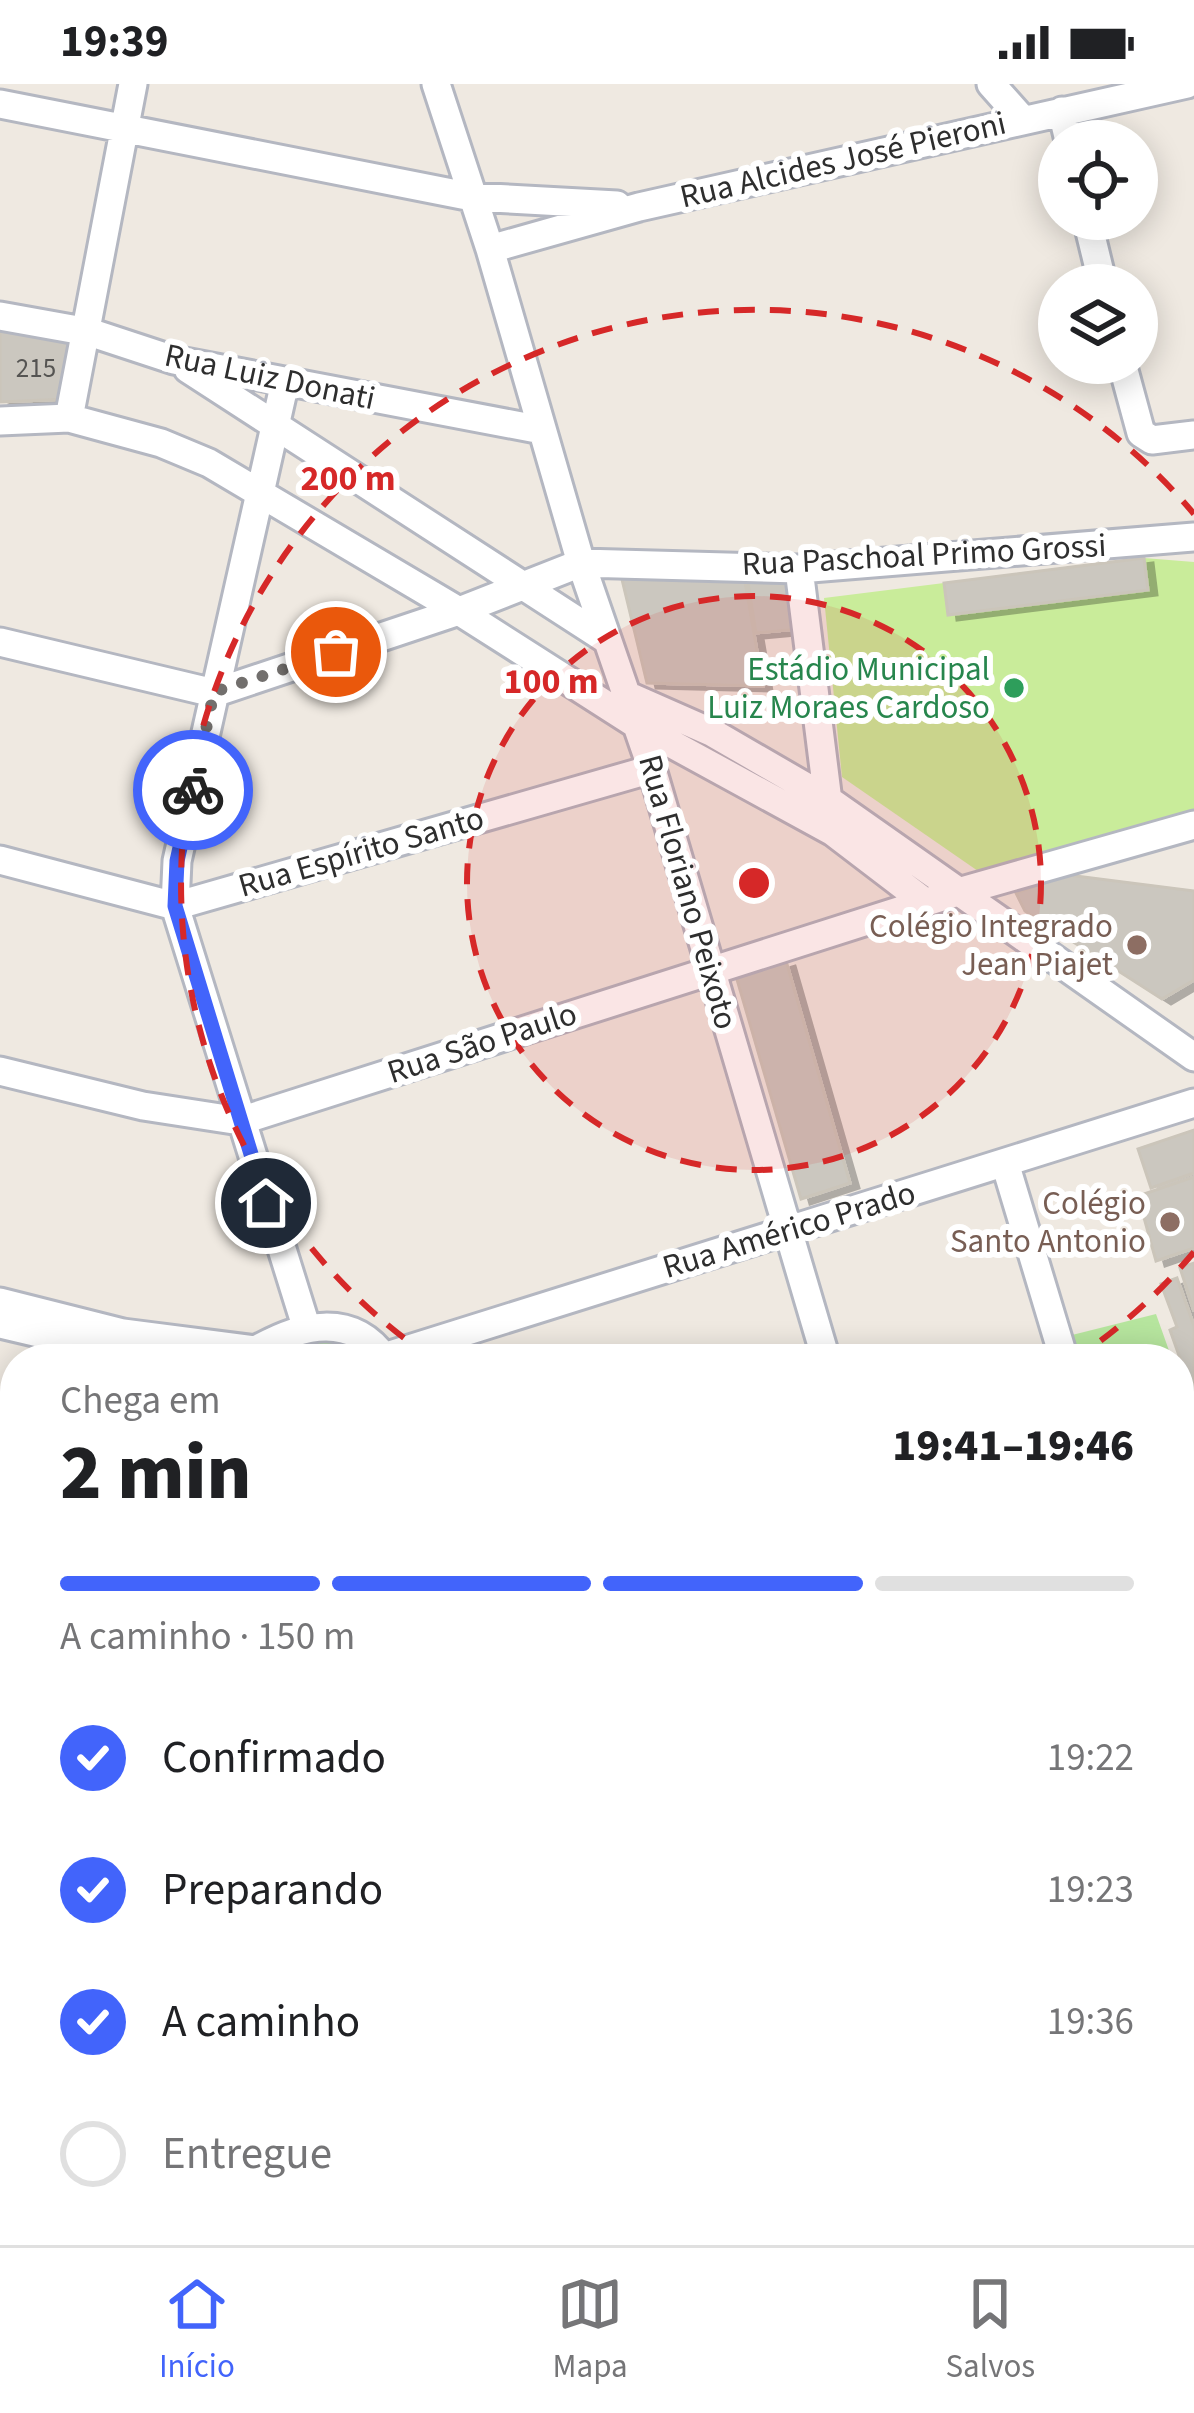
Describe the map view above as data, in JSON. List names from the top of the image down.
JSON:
{
  "streets": {
    "street": [
      "Rua Alcides José Pieroni",
      "Rua Luiz Donati",
      "Rua Paschoal Primo Grossi",
      "Rua Espírito Santo",
      "Rua Floriano Peixoto",
      "Rua São Paulo",
      "Rua Américo Prado"
    ]
  },
  "crossings": [
    ["Rua Alcides José Pieroni", "Rua Floriano Peixoto"],
    ["Rua Luiz Donati", "Rua Floriano Peixoto"],
    ["Rua Paschoal Primo Grossi", "Rua Floriano Peixoto"],
    ["Rua Espírito Santo", "Rua Floriano Peixoto"],
    ["Rua Floriano Peixoto", "Rua São Paulo"],
    ["Rua Floriano Peixoto", "Rua Américo Prado"]
  ],
  "places": ["Estádio Municipal Luiz Moraes Cardoso", "Colégio Integrado Jean Piajet", "Colégio Santo Antonio"],
  "house_numbers": ["215"],
  "page": {
    "status": "19:39",
    "heading": ["2 min", "Chega em", "19:41–19:46"],
    "bar": "A caminho · 150 m",
    "list": [
      ["Confirmado", "19:22"],
      ["Preparando", "19:23"],
      ["A caminho", "19:36"],
      "Entregue"
    ],
    "tabs": ["Início", "Mapa", "Salvos"]
  },
  "rings": ["200 m", "100 m"]
}
